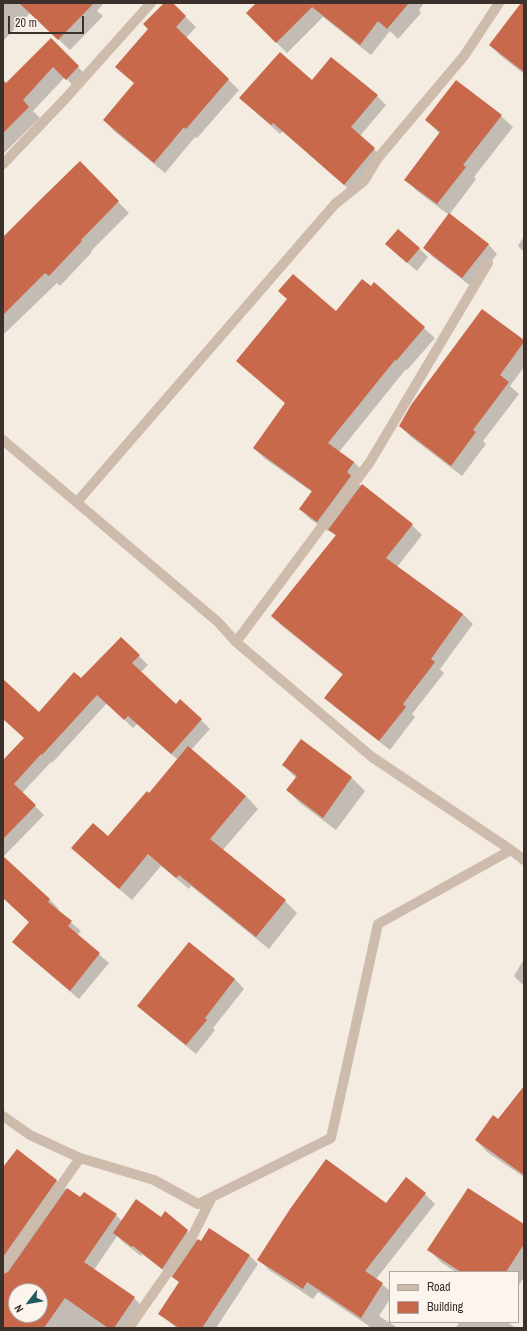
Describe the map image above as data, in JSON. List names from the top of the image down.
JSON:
{
  "legend": ["Road", "Building"],
  "scale_bar": "20 m",
  "north": "bottom left"
}
